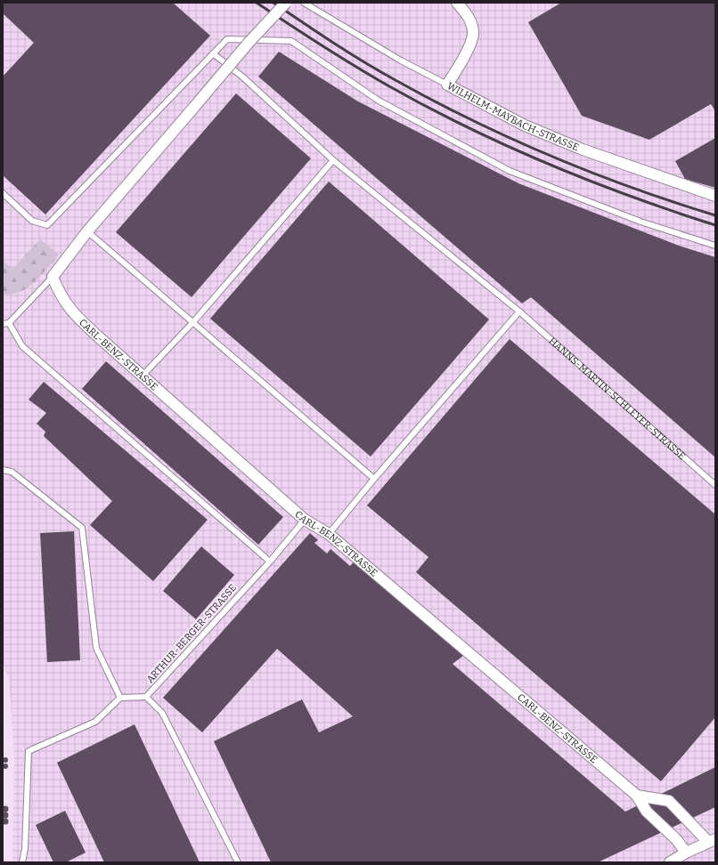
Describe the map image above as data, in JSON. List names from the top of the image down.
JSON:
{
  "streets": {
    "street": ["WILHELM-MAYBACH-STRASSE", "CARL-BENZ-STRASSE"],
    "lane": ["HANNS-MARTIN-SCHLEYER-STRASSE", "ARTHUR-BERGER-STRASSE"]
  },
  "crossings": [
    ["CARL-BENZ-STRASSE", "ARTHUR-BERGER-STRASSE"]
  ]
}
